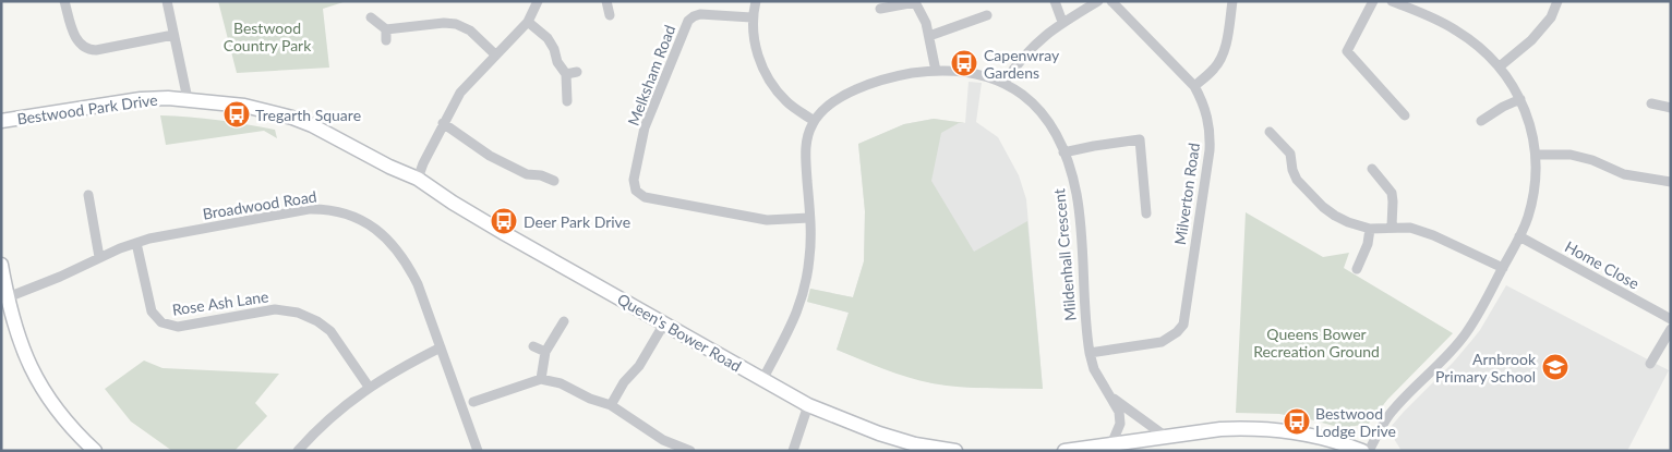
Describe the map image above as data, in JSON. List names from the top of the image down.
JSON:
{
  "streets": {
    "street": [
      "Melksham Road",
      "Bestwood Park Drive",
      "Milverton Road",
      "Broadwood Road",
      "Mildenhall Crescent",
      "Home Close",
      "Rose Ash Lane",
      "Queen's Bower Road"
    ]
  },
  "crossings": [
    ["Bestwood Park Drive", "Queen's Bower Road"],
    ["Milverton Road", "Mildenhall Crescent"],
    ["Broadwood Road", "Rose Ash Lane"]
  ],
  "parks": ["Bestwood Country Park", "Queens Bower Recreation Ground"],
  "places": {
    "bus stop": [
      "Capenwray Gardens",
      "Tregarth Square",
      "Deer Park Drive",
      "Bestwood Lodge Drive"
    ],
    "school or university": ["Arnbrook Primary School"]
  }
}
